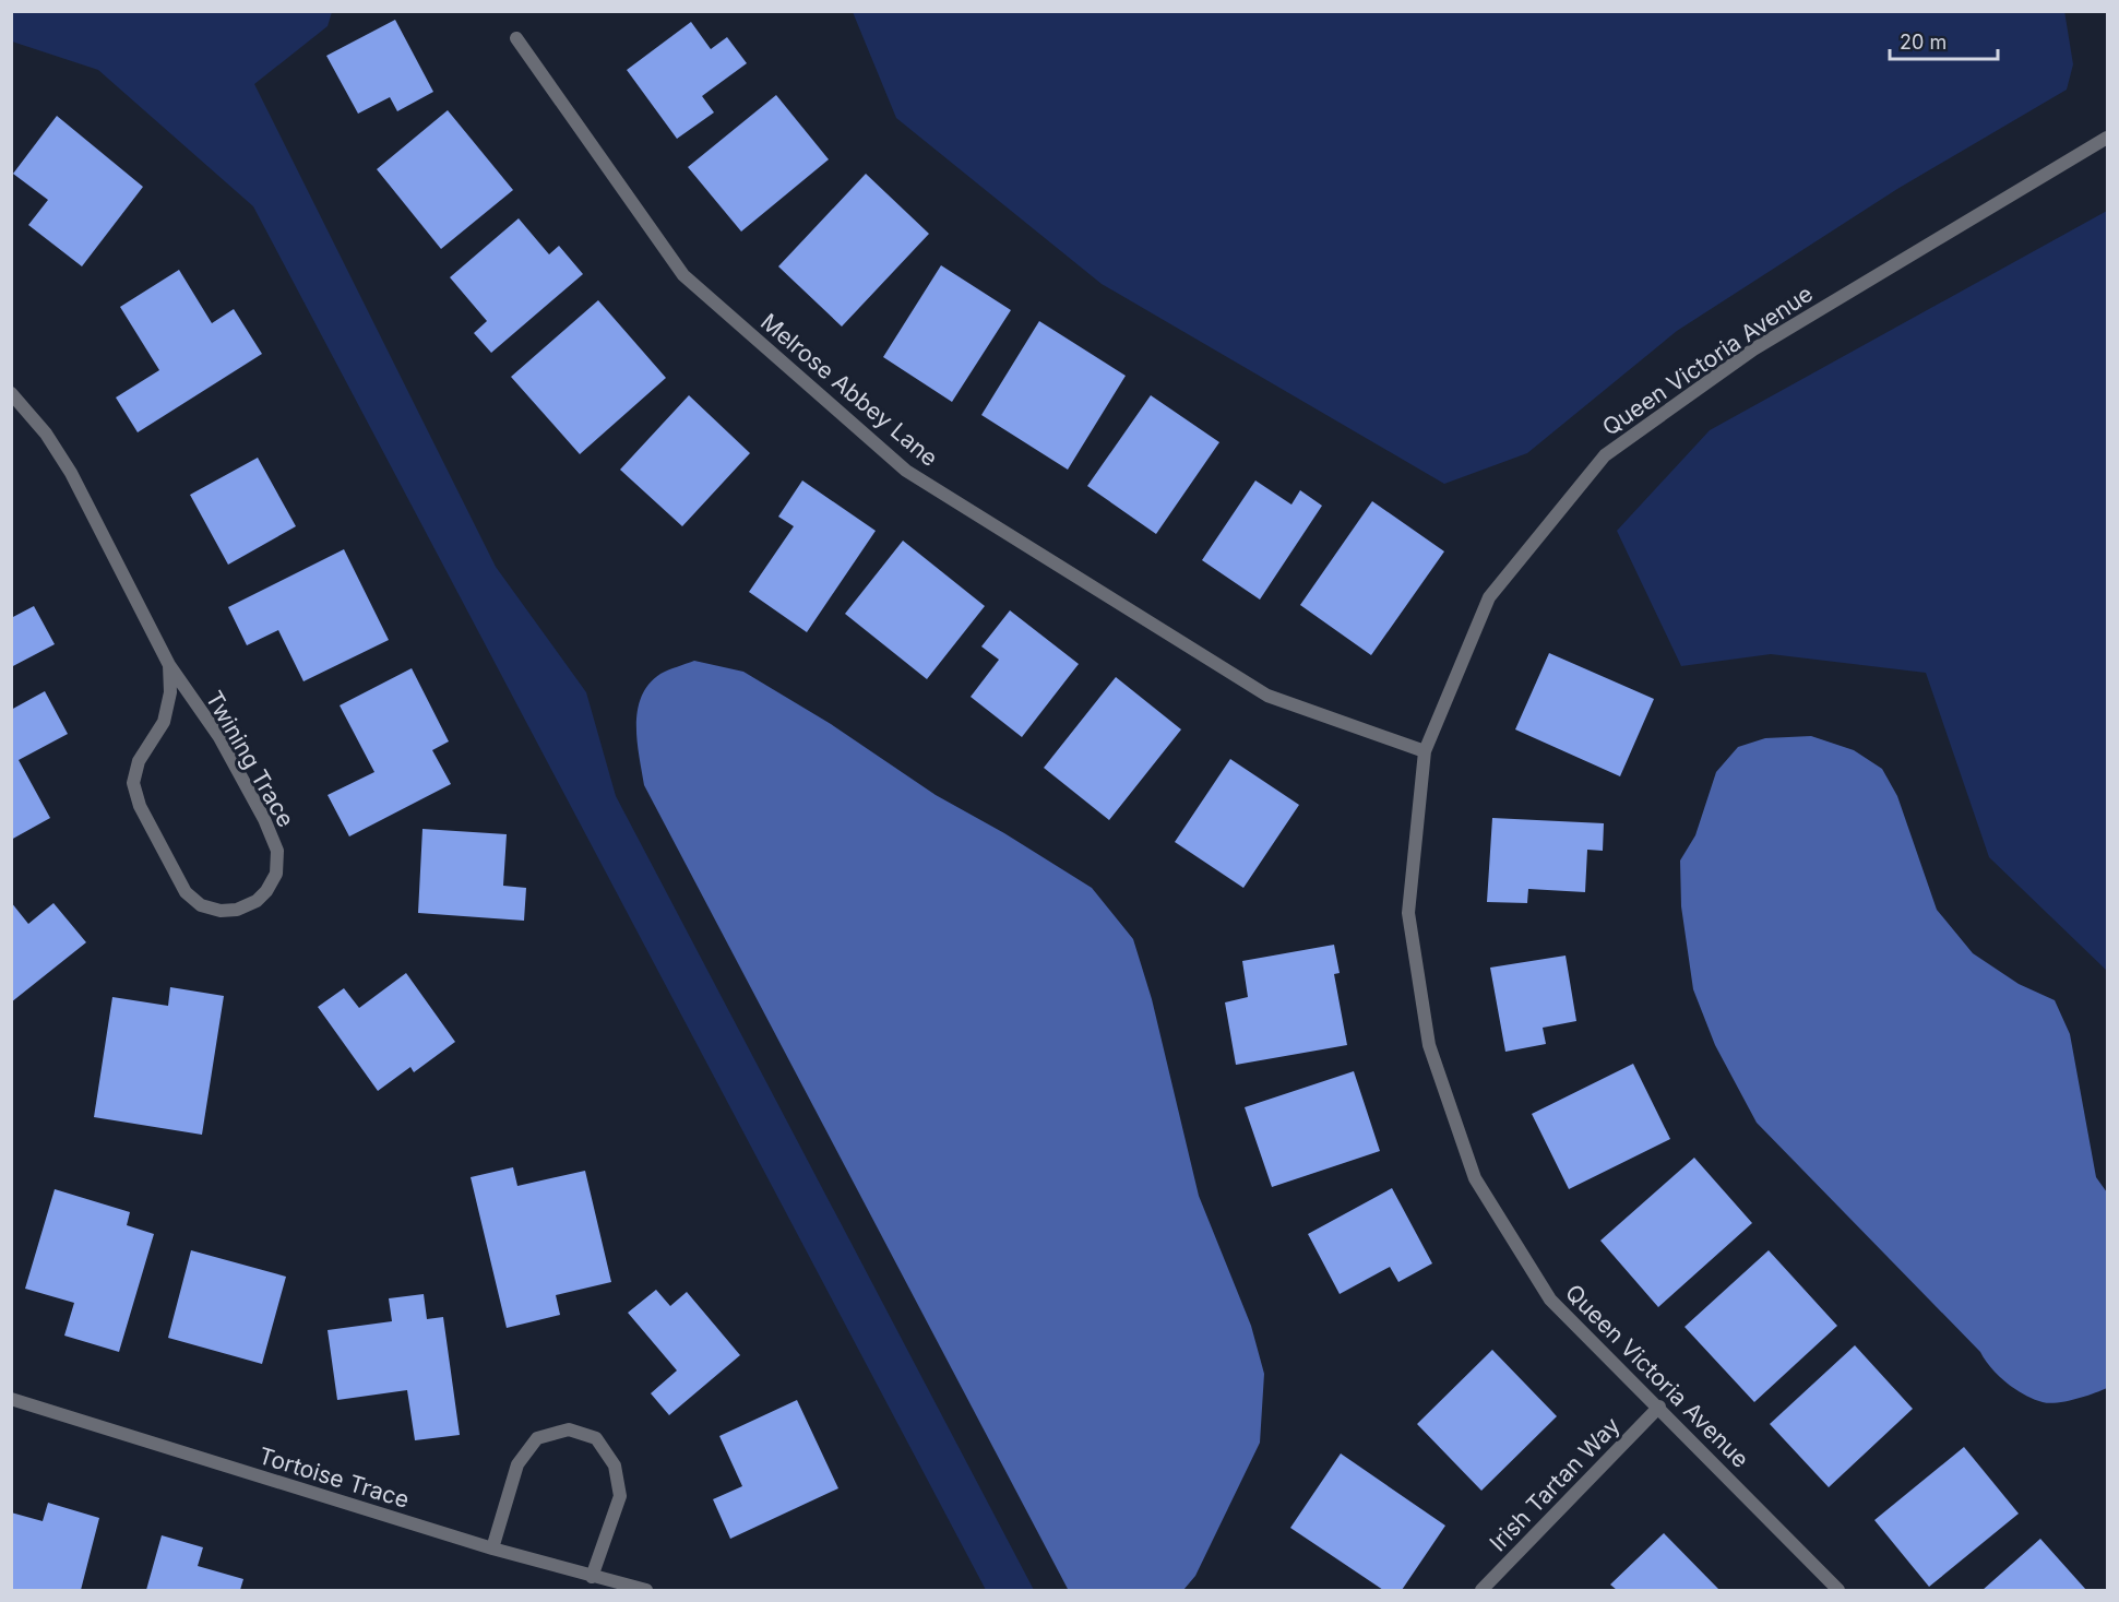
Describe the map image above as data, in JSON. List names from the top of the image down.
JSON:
{
  "streets": {
    "street": [
      "Queen Victoria Avenue",
      "Melrose Abbey Lane",
      "Twining Trace",
      "Tortoise Trace",
      "Irish Tartan Way"
    ]
  },
  "crossings": [
    ["Queen Victoria Avenue", "Melrose Abbey Lane"],
    ["Queen Victoria Avenue", "Irish Tartan Way"]
  ],
  "scale_bar": "20 m"
}
